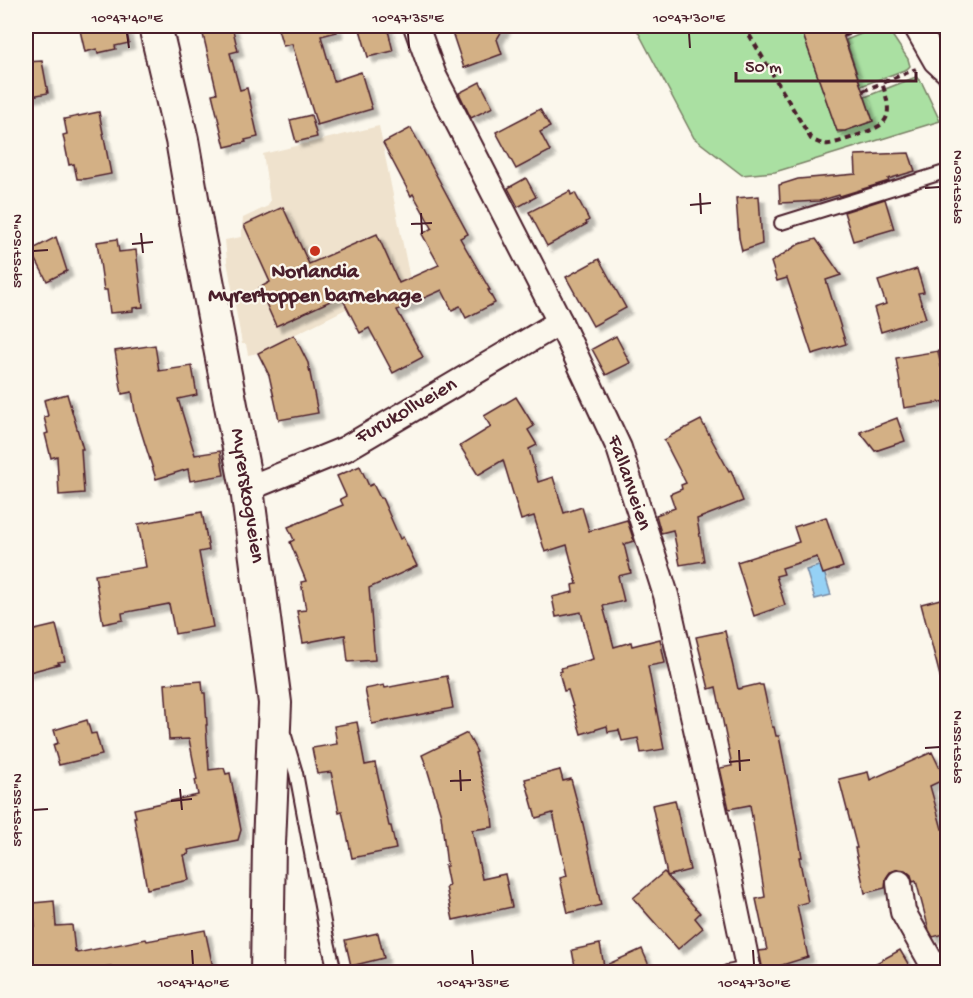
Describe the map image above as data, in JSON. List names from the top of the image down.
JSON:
{
  "streets": {
    "street": ["Furukollveien", "Fallanveien", "Myrerskogveien"]
  },
  "crossings": [
    ["Furukollveien", "Fallanveien"],
    ["Furukollveien", "Myrerskogveien"]
  ],
  "places": ["Norlandia Myrertoppen barnehage"],
  "scale_bar": "50 m",
  "coordinates": [
    "10°47'40\"E",
    "10°47'35\"E",
    "10°47'30\"E",
    "59°57'50\"N",
    "59°57'55\"N"
  ]
}
